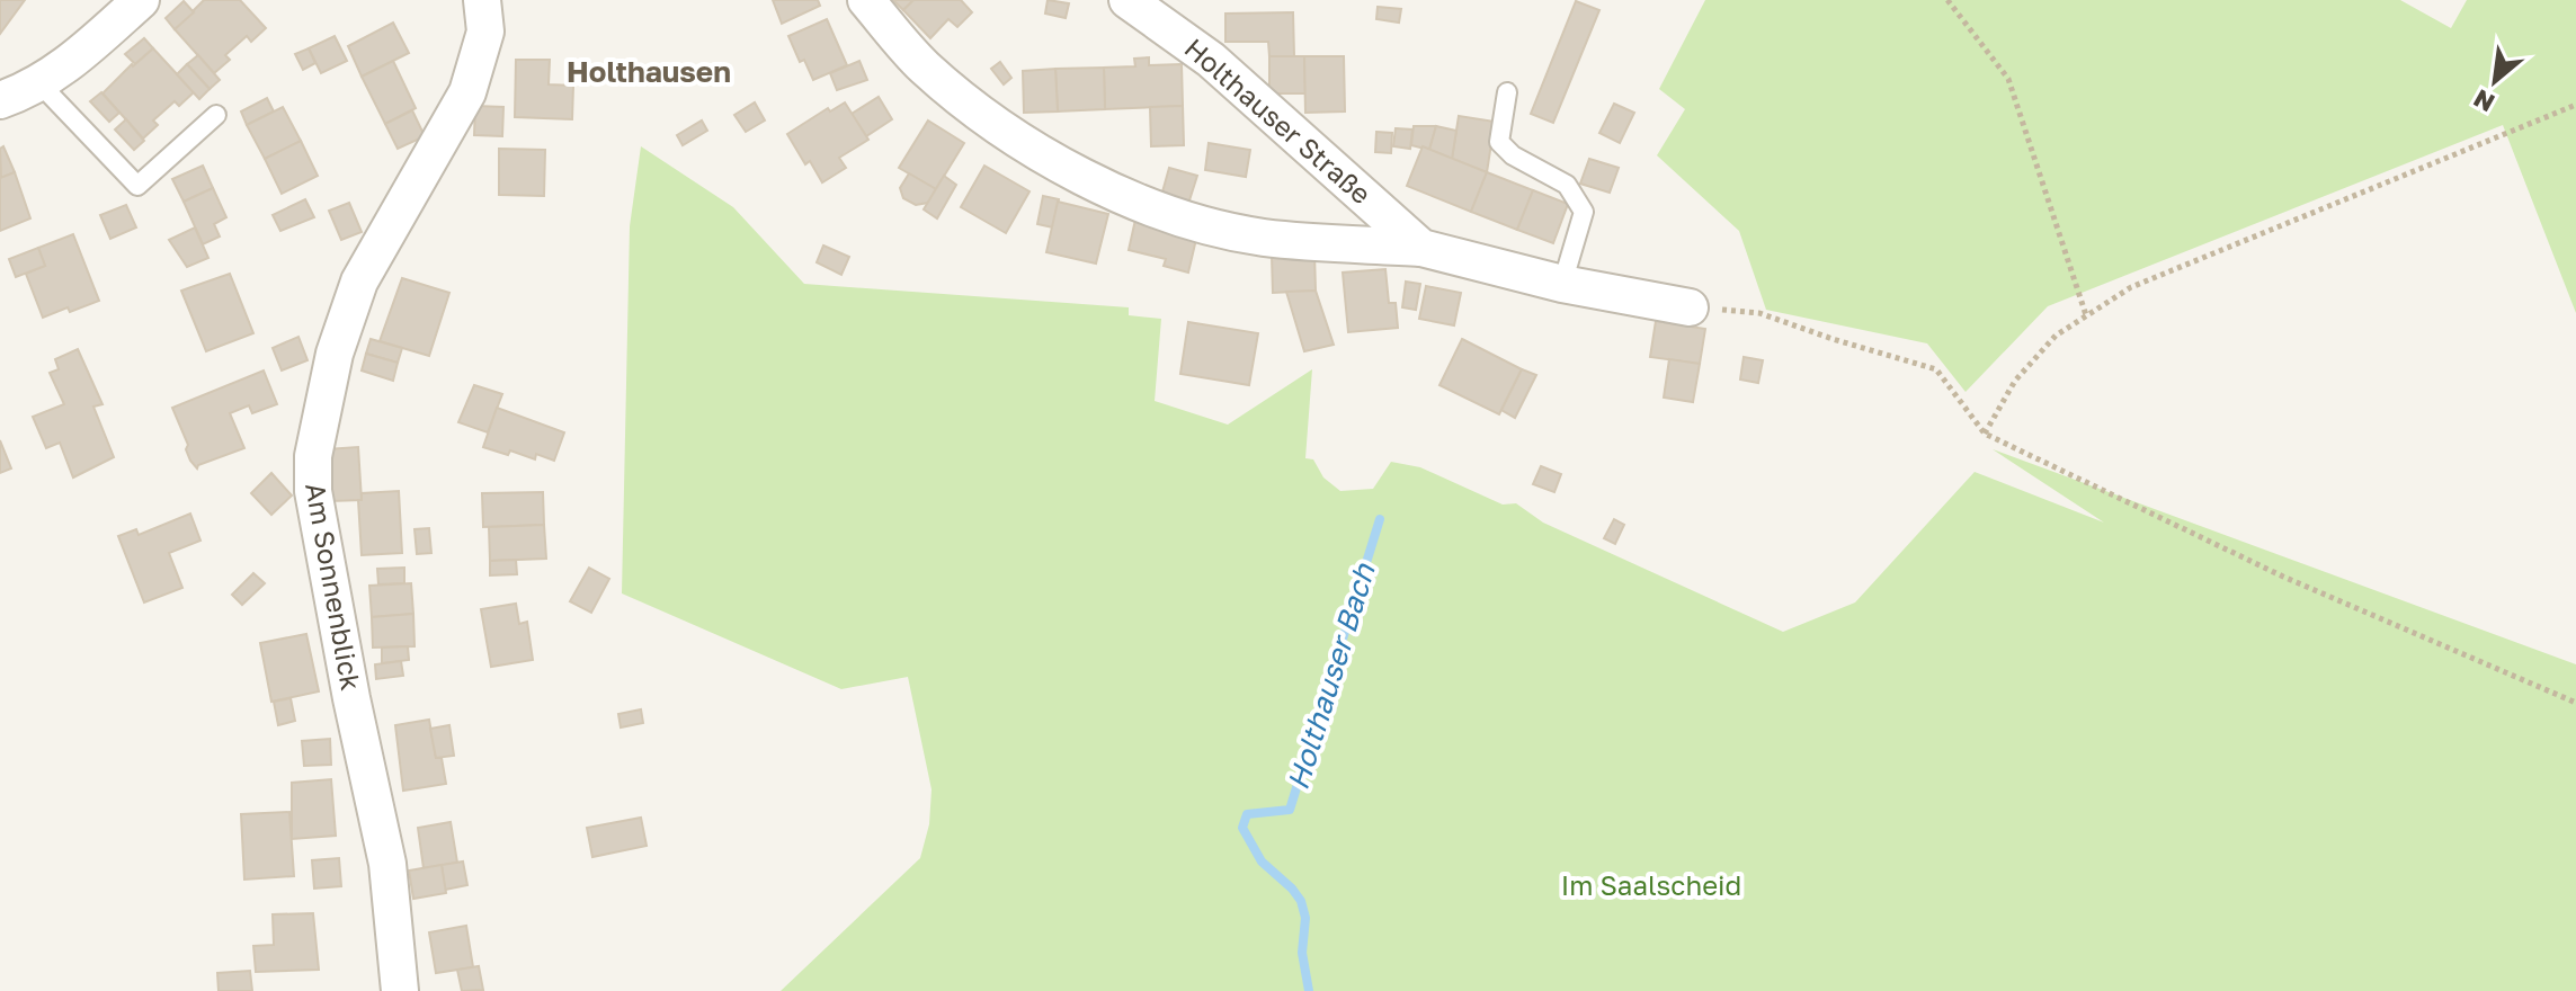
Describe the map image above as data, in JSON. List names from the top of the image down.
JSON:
{
  "streets": {
    "street": ["Holthauser Straße", "Am Sonnenblick"]
  },
  "districts": ["Holthausen"],
  "water": ["Holthauser Bach"],
  "parks": ["Im Saalscheid"],
  "north": "bottom left"
}
